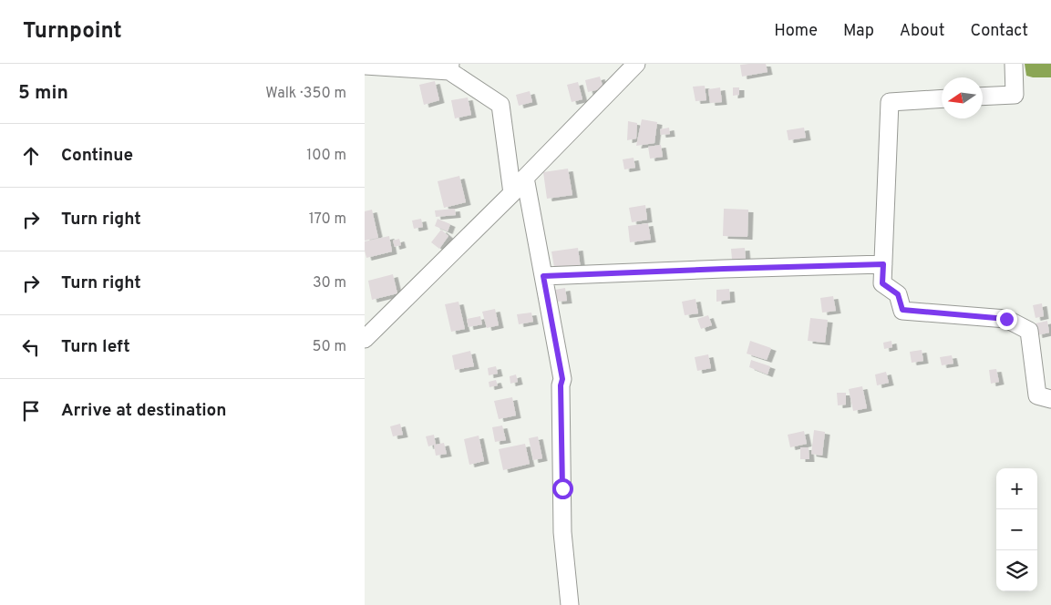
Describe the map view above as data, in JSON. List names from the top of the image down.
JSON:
{
  "north": "left",
  "page": {
    "header": "Turnpoint",
    "nav": [
      "Home",
      "Map",
      "About",
      "Contact"
    ],
    "heading": ["5 min", "Walk · 350 m"],
    "list": [
      ["Continue", "100 m"],
      ["Turn right", "170 m"],
      ["Turn right", "30 m"],
      ["Turn left", "50 m"],
      "Arrive at destination"
    ],
    "map_buttons": ["+", "−"]
  }
}
